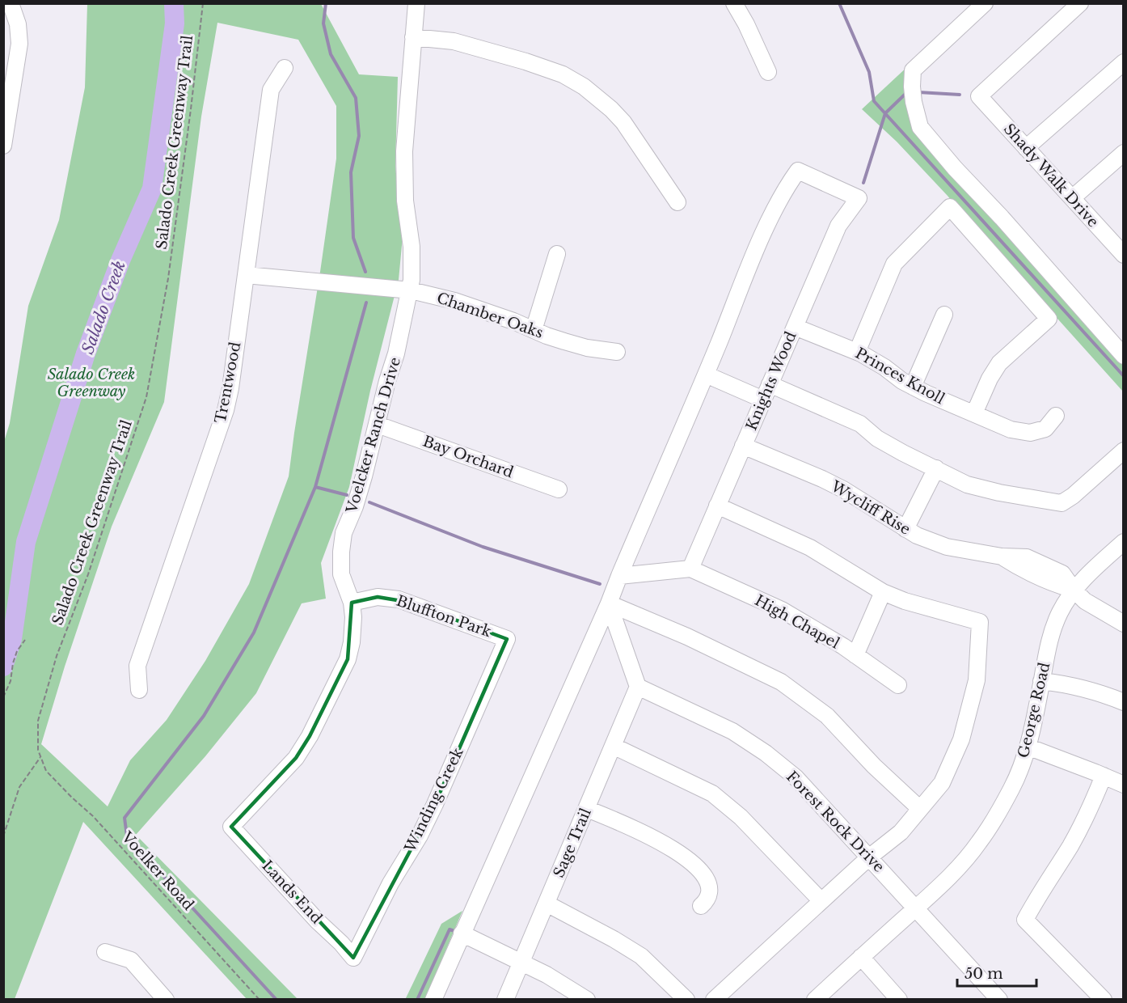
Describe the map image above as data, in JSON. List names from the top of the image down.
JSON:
{
  "streets": {
    "street": [
      "Shady Walk Drive",
      "Chamber Oaks",
      "Princes Knoll",
      "Knights Wood",
      "Trentwood",
      "Voelcker Ranch Drive",
      "Bay Orchard",
      "Wycliff Rise",
      "Bluffton Park",
      "High Chapel",
      "George Road",
      "Winding Creek",
      "Forest Rock Drive",
      "Sage Trail",
      "Lands End"
    ],
    "path": ["Salado Creek Greenway Trail", "Voelker Road"]
  },
  "crossings": [
    ["Salado Creek Greenway Trail", "Voelker Road"],
    ["Chamber Oaks", "Trentwood"],
    ["Chamber Oaks", "Voelcker Ranch Drive"],
    ["Princes Knoll", "Knights Wood"],
    ["Knights Wood", "Wycliff Rise"],
    ["Knights Wood", "High Chapel"],
    ["Voelcker Ranch Drive", "Bay Orchard"],
    ["Voelcker Ranch Drive", "Bluffton Park"],
    ["Voelcker Ranch Drive", "Lands End"],
    ["Wycliff Rise", "George Road"],
    ["Bluffton Park", "Winding Creek"],
    ["George Road", "Forest Rock Drive"],
    ["Winding Creek", "Lands End"],
    ["Forest Rock Drive", "Sage Trail"]
  ],
  "water": ["Salado Creek"],
  "parks": ["Salado Creek Greenway"],
  "scale_bar": "50 m"
}
